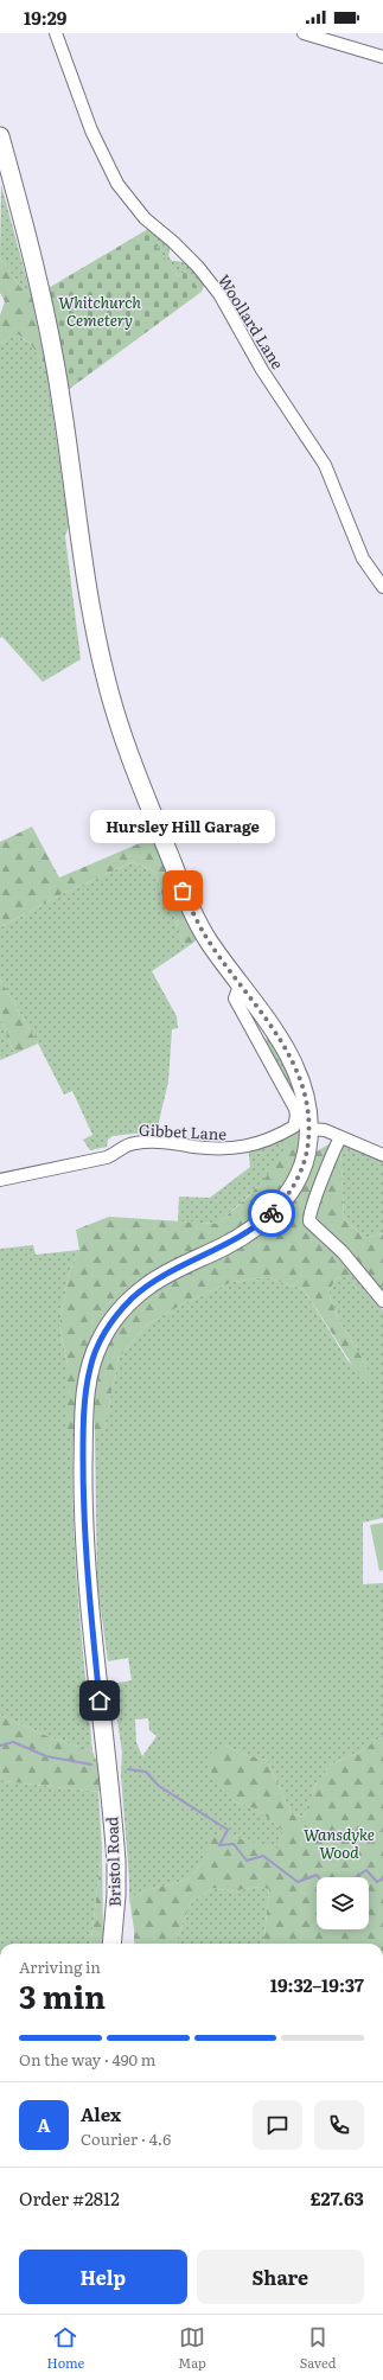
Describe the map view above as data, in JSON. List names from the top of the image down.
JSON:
{
  "streets": {
    "highway": ["Bristol Road"],
    "street": ["Woollard Lane", "Gibbet Lane"]
  },
  "crossings": [
    ["Gibbet Lane", "Bristol Road"]
  ],
  "parks": ["Whitchurch Cemetery", "Wansdyke Wood"],
  "places": ["Hursley Hill Garage"],
  "page": {
    "status": "19:29",
    "bubble": "Hursley Hill Garage",
    "heading": ["3 min", "Arriving in", "19:32–19:37"],
    "panel": [
      "Alex",
      "Courier · 4.6",
      "Order #2812",
      "£27.63"
    ],
    "bar": "On the way · 490 m",
    "round": "A",
    "buttons": ["Help", "Share"],
    "tabs": ["Home", "Map", "Saved"]
  }
}
